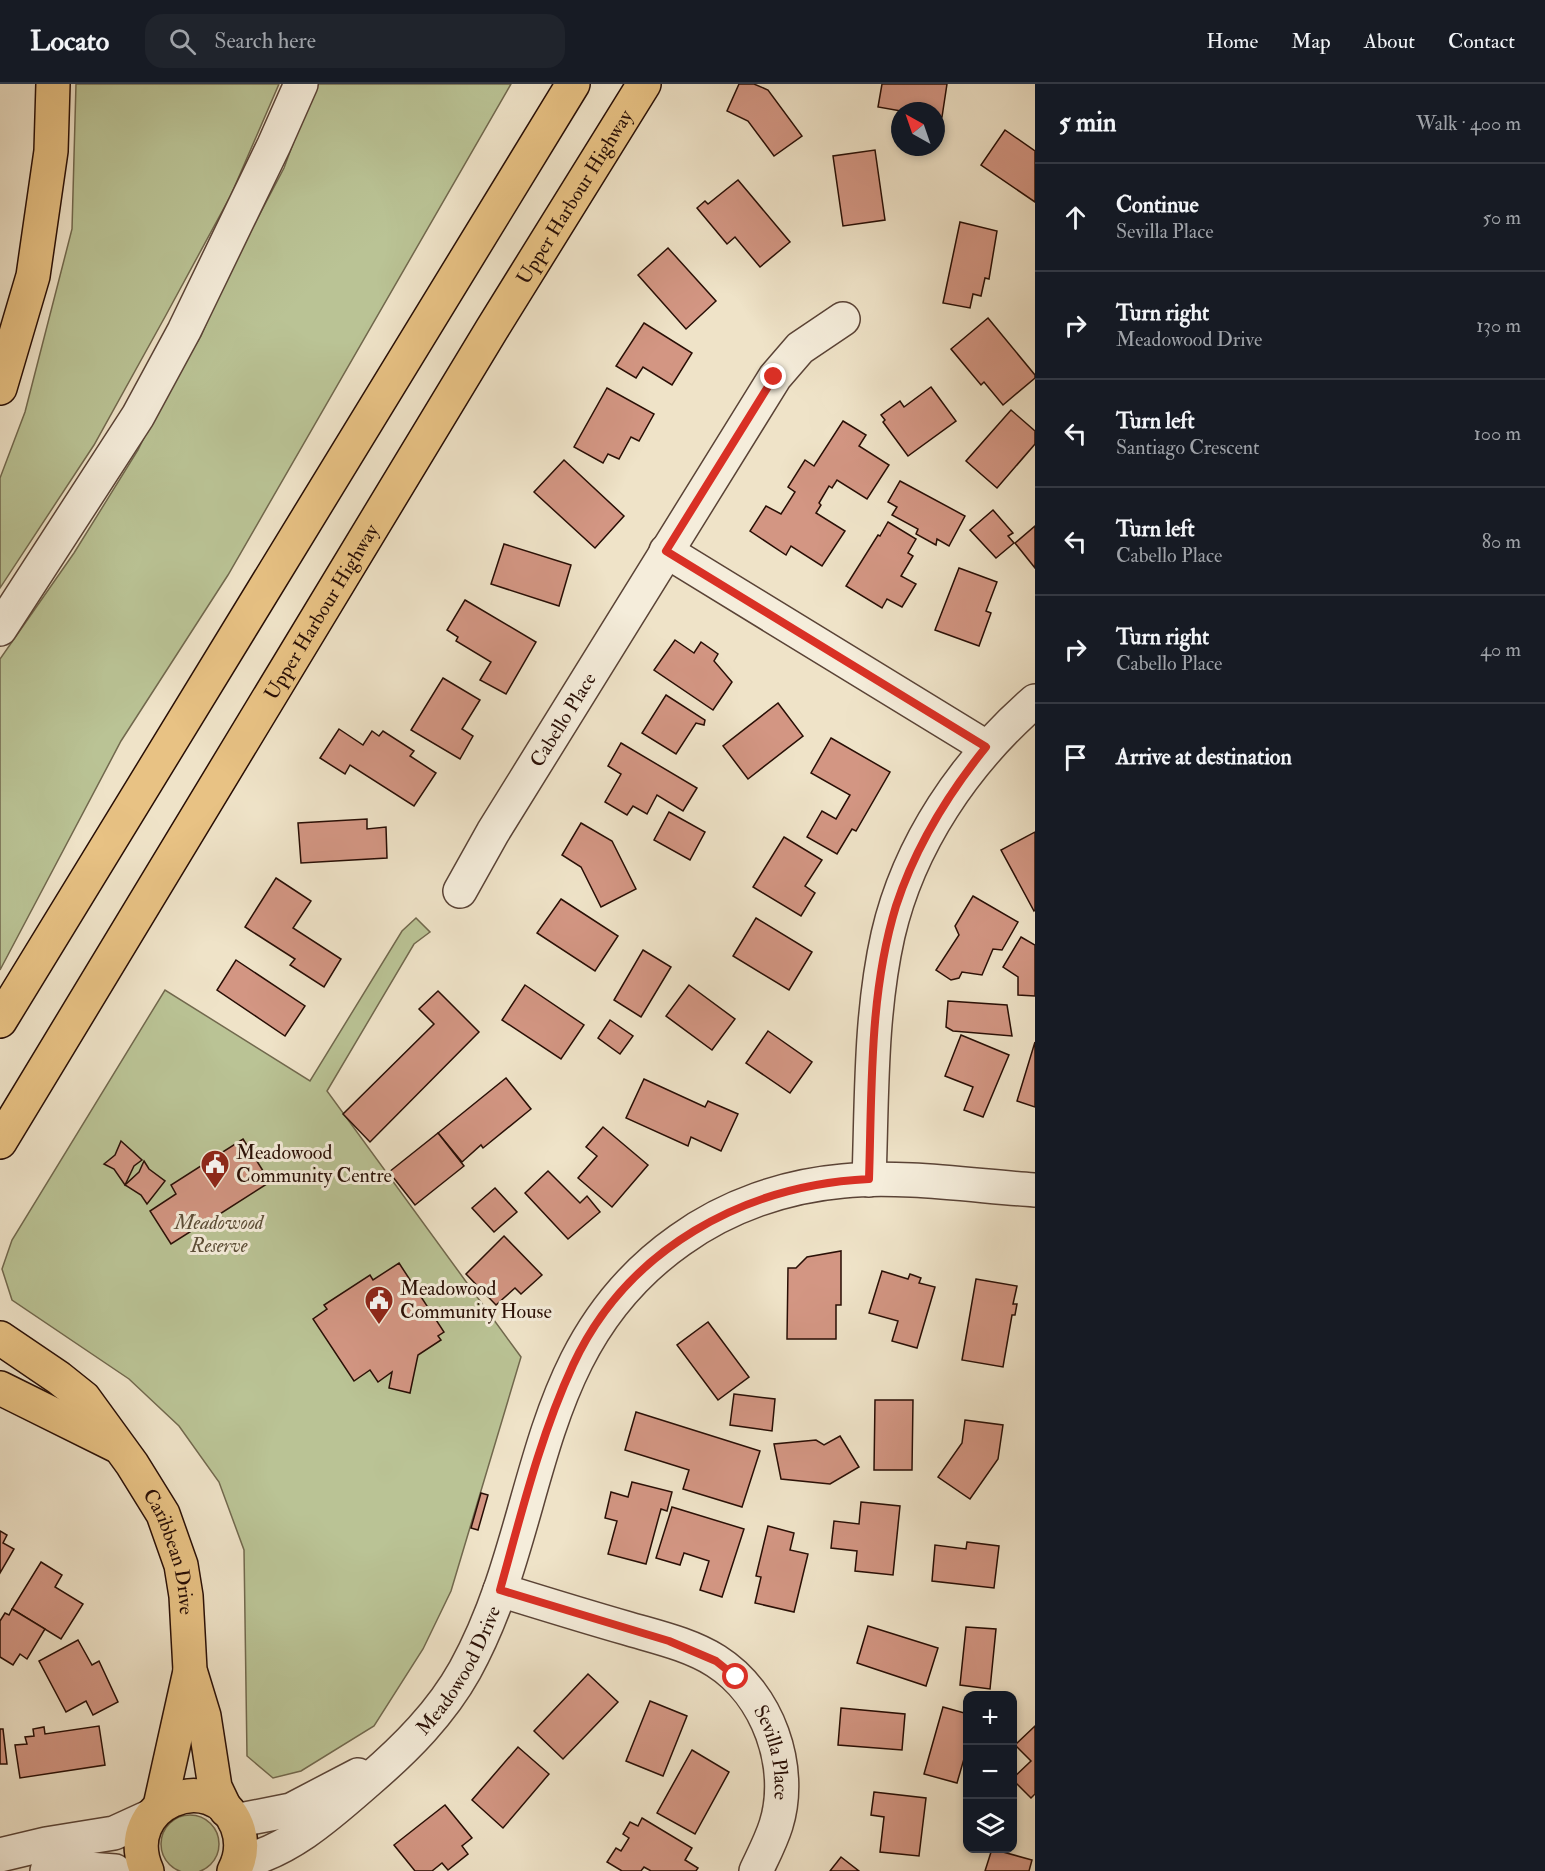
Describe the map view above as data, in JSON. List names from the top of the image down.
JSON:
{
  "streets": {
    "main road": ["Upper Harbour Highway", "Caribbean Drive"],
    "street": ["Cabello Place", "Meadowood Drive", "Sevilla Place"]
  },
  "crossings": [
    ["Caribbean Drive", "Meadowood Drive"],
    ["Meadowood Drive", "Sevilla Place"]
  ],
  "parks": ["Meadowood Reserve"],
  "places": {
    "public building": ["Meadowood Community Centre", "Meadowood Community House"]
  },
  "north": "top left",
  "page": {
    "header": "Locato",
    "search": "Search here",
    "nav": [
      "Home",
      "Map",
      "About",
      "Contact"
    ],
    "heading": ["5 min", "Walk · 400 m"],
    "list": [
      ["Continue", "Sevilla Place", "50 m"],
      ["Turn right", "Meadowood Drive", "130 m"],
      ["Turn left", "Santiago Crescent", "100 m"],
      ["Turn left", "Cabello Place", "80 m"],
      ["Turn right", "Cabello Place", "40 m"],
      "Arrive at destination"
    ],
    "map_buttons": ["+", "−"]
  }
}
